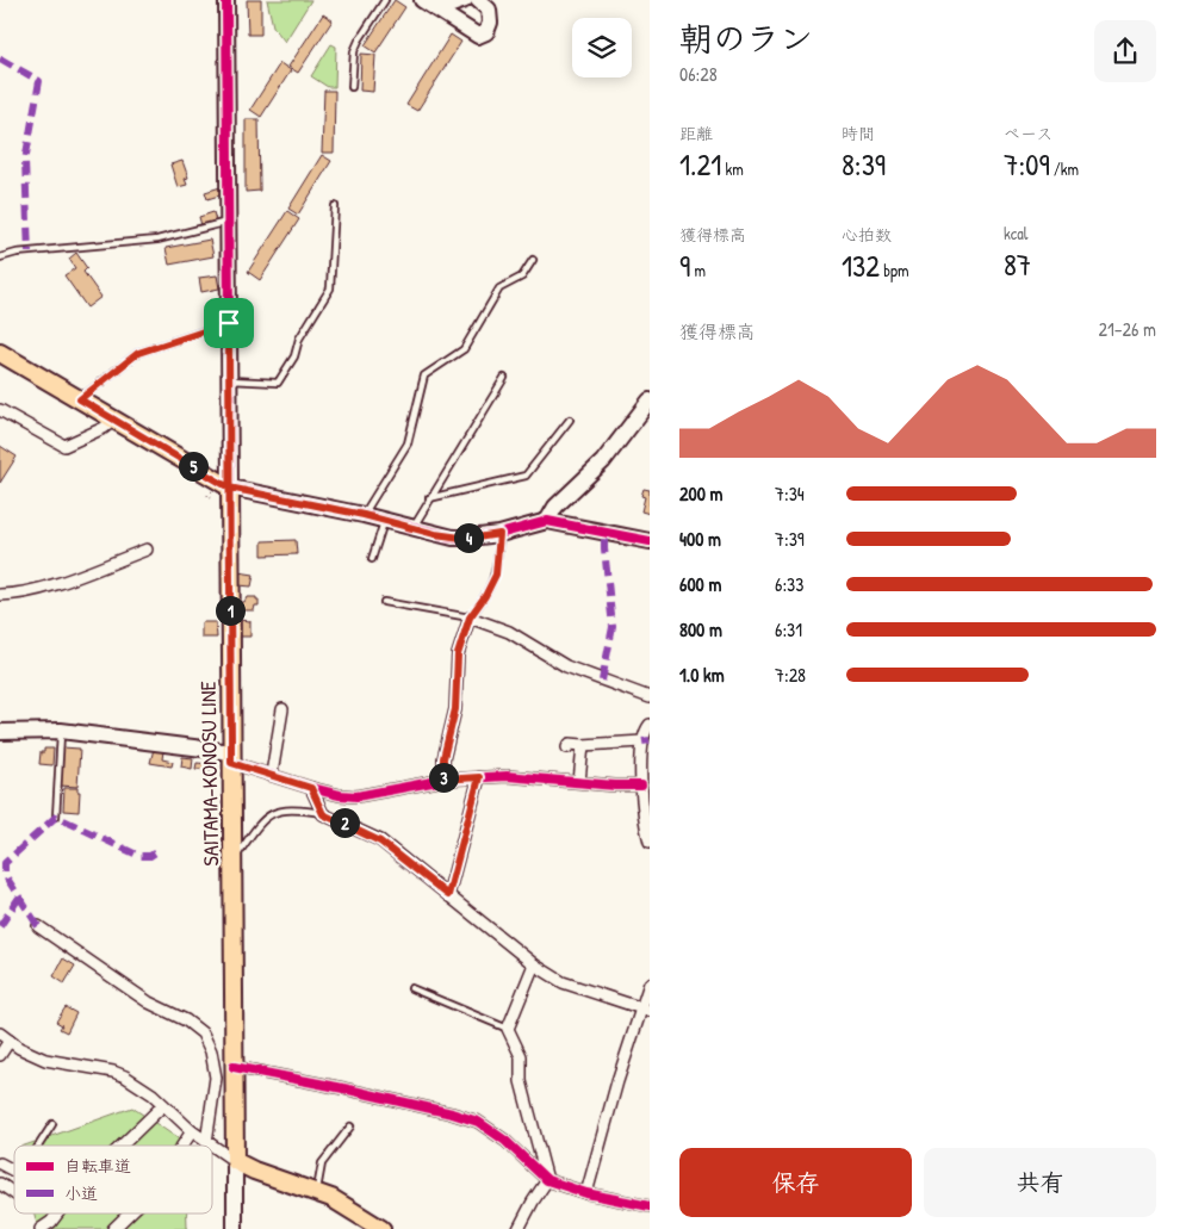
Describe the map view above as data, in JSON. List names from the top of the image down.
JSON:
{
  "streets": {
    "main road": ["SAITAMA-KONOSU LINE"]
  },
  "legend": ["自転車道", "小道"],
  "page": {
    "heading": ["朝のラン", "06:28"],
    "stats": [
      ["距離", "1.21 km"],
      ["時間", "8:39"],
      ["ペース", "7:09 /km"],
      ["獲得標高", "9 m"],
      ["心拍数", "132 bpm"],
      ["kcal", "87"]
    ],
    "chart": ["獲得標高", "21–26 m"],
    "pins": [
      "5",
      "4",
      "1",
      "3",
      "2"
    ],
    "list": [
      {
        "name": "200 m",
        "note": "7:34"
      },
      {
        "name": "400 m",
        "note": "7:39"
      },
      {
        "name": "600 m",
        "note": "6:33"
      },
      {
        "name": "800 m",
        "note": "6:31"
      },
      {
        "name": "1.0 km",
        "note": "7:28"
      }
    ],
    "buttons": ["保存", "共有"]
  }
}
